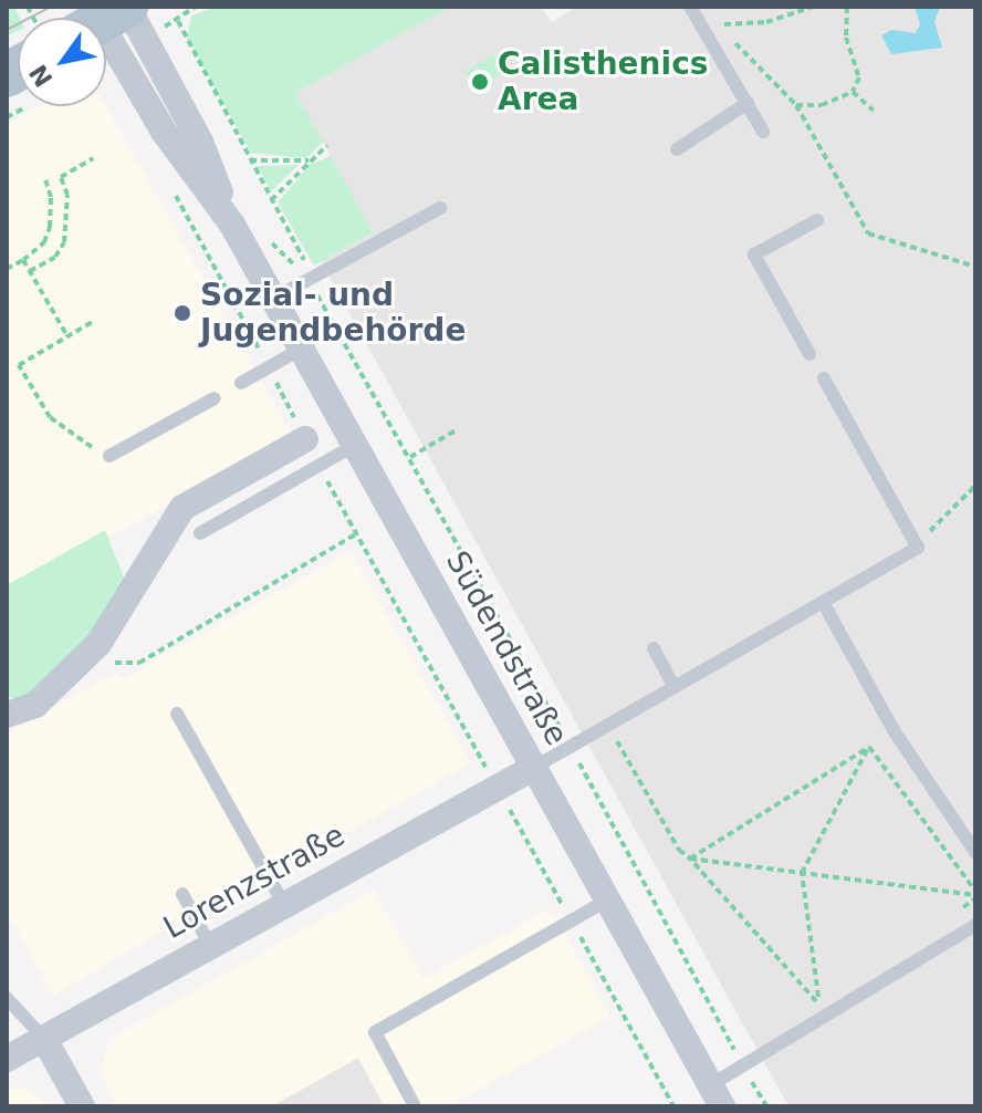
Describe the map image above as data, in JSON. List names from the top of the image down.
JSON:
{
  "streets": {
    "street": ["Südendstraße", "Lorenzstraße"]
  },
  "crossings": [
    ["Südendstraße", "Lorenzstraße"]
  ],
  "places": ["Calisthenics Area", "Sozial- und Jugendbehörde"],
  "north": "bottom left"
}
